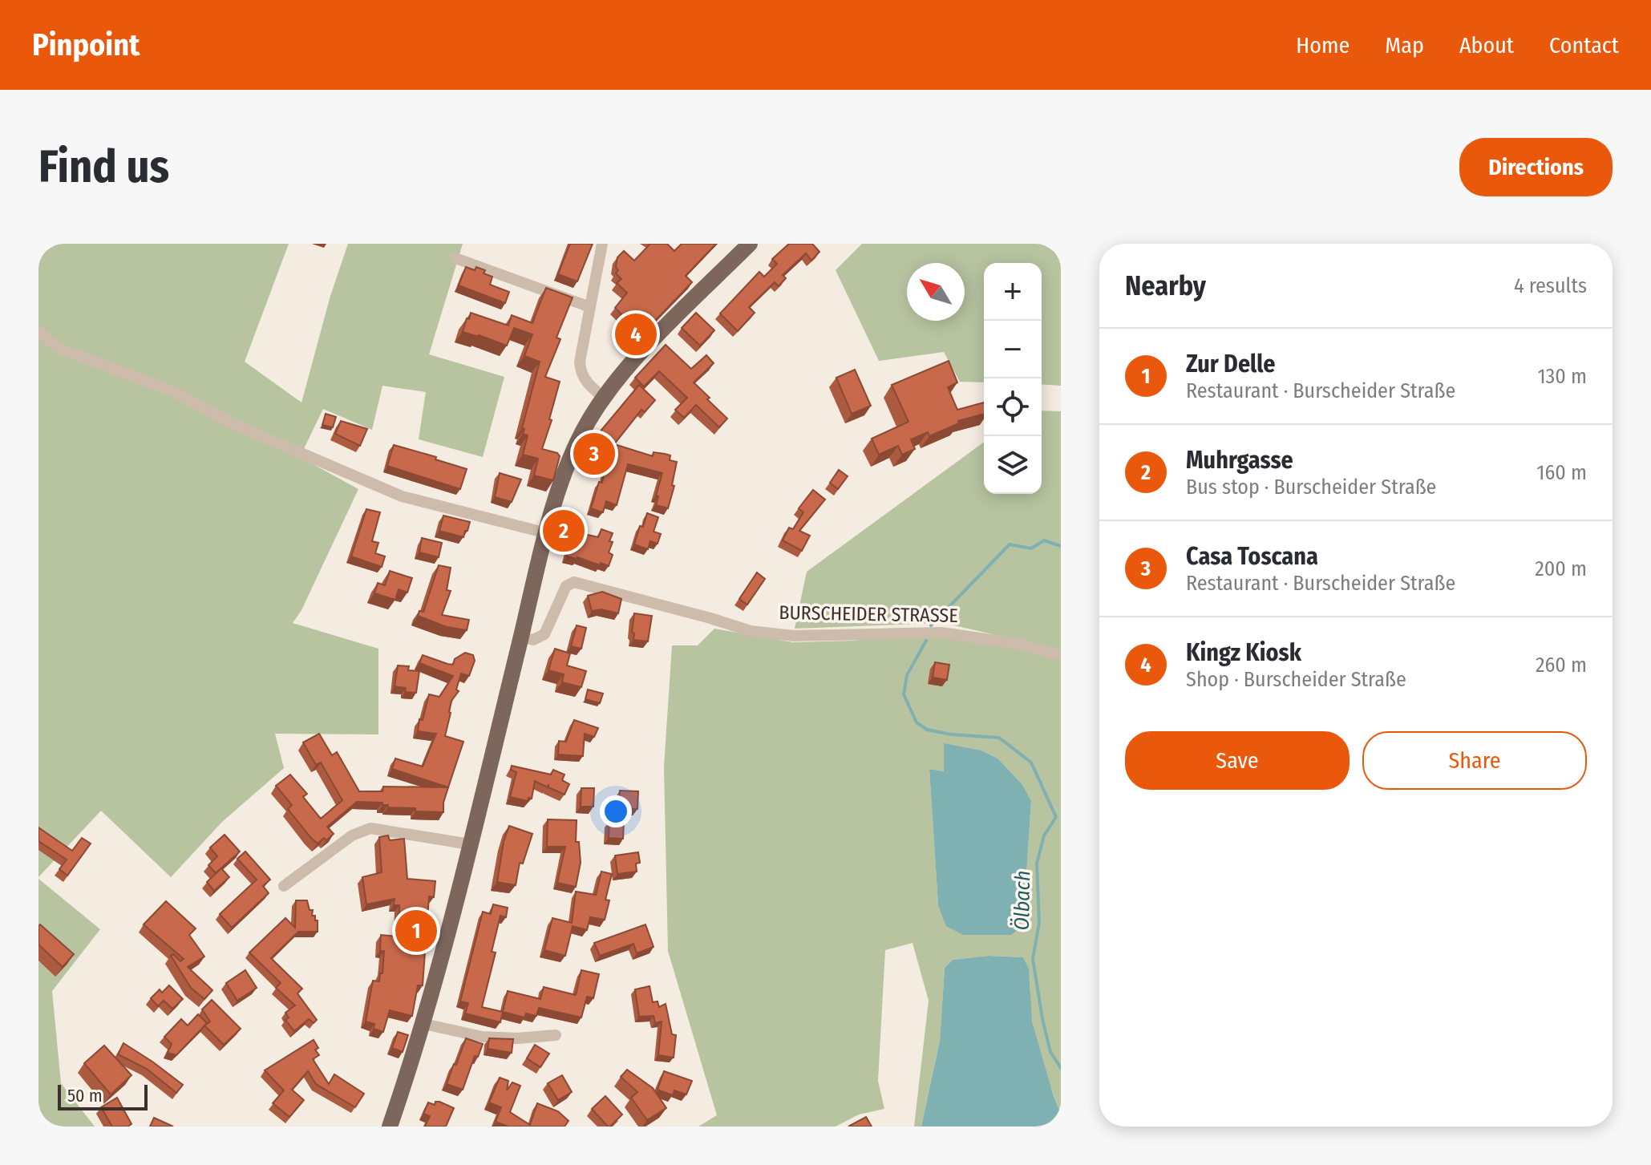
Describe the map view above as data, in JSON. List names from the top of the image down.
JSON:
{
  "streets": {
    "street": ["BURSCHEIDER STRASSE"]
  },
  "water": ["Ölbach"],
  "scale_bar": "50 m",
  "north": "top left",
  "page": {
    "header": "Pinpoint",
    "nav": [
      "Home",
      "Map",
      "About",
      "Contact"
    ],
    "buttons": [
      "Directions",
      ["Save", "Share"]
    ],
    "title": "Find us",
    "heading": ["Nearby", "4 results"],
    "map_buttons": ["+", "−"],
    "pins": [
      "4",
      "3",
      "2",
      "1"
    ],
    "list": [
      {
        "mark": "1",
        "name": "Zur Delle",
        "note": "Restaurant · Burscheider Straße",
        "value": "130 m"
      },
      {
        "mark": "2",
        "name": "Muhrgasse",
        "note": "Bus stop · Burscheider Straße",
        "value": "160 m"
      },
      {
        "mark": "3",
        "name": "Casa Toscana",
        "note": "Restaurant · Burscheider Straße",
        "value": "200 m"
      },
      {
        "mark": "4",
        "name": "Kingz Kiosk",
        "note": "Shop · Burscheider Straße",
        "value": "260 m"
      }
    ],
    "scale": "50 m"
  }
}
